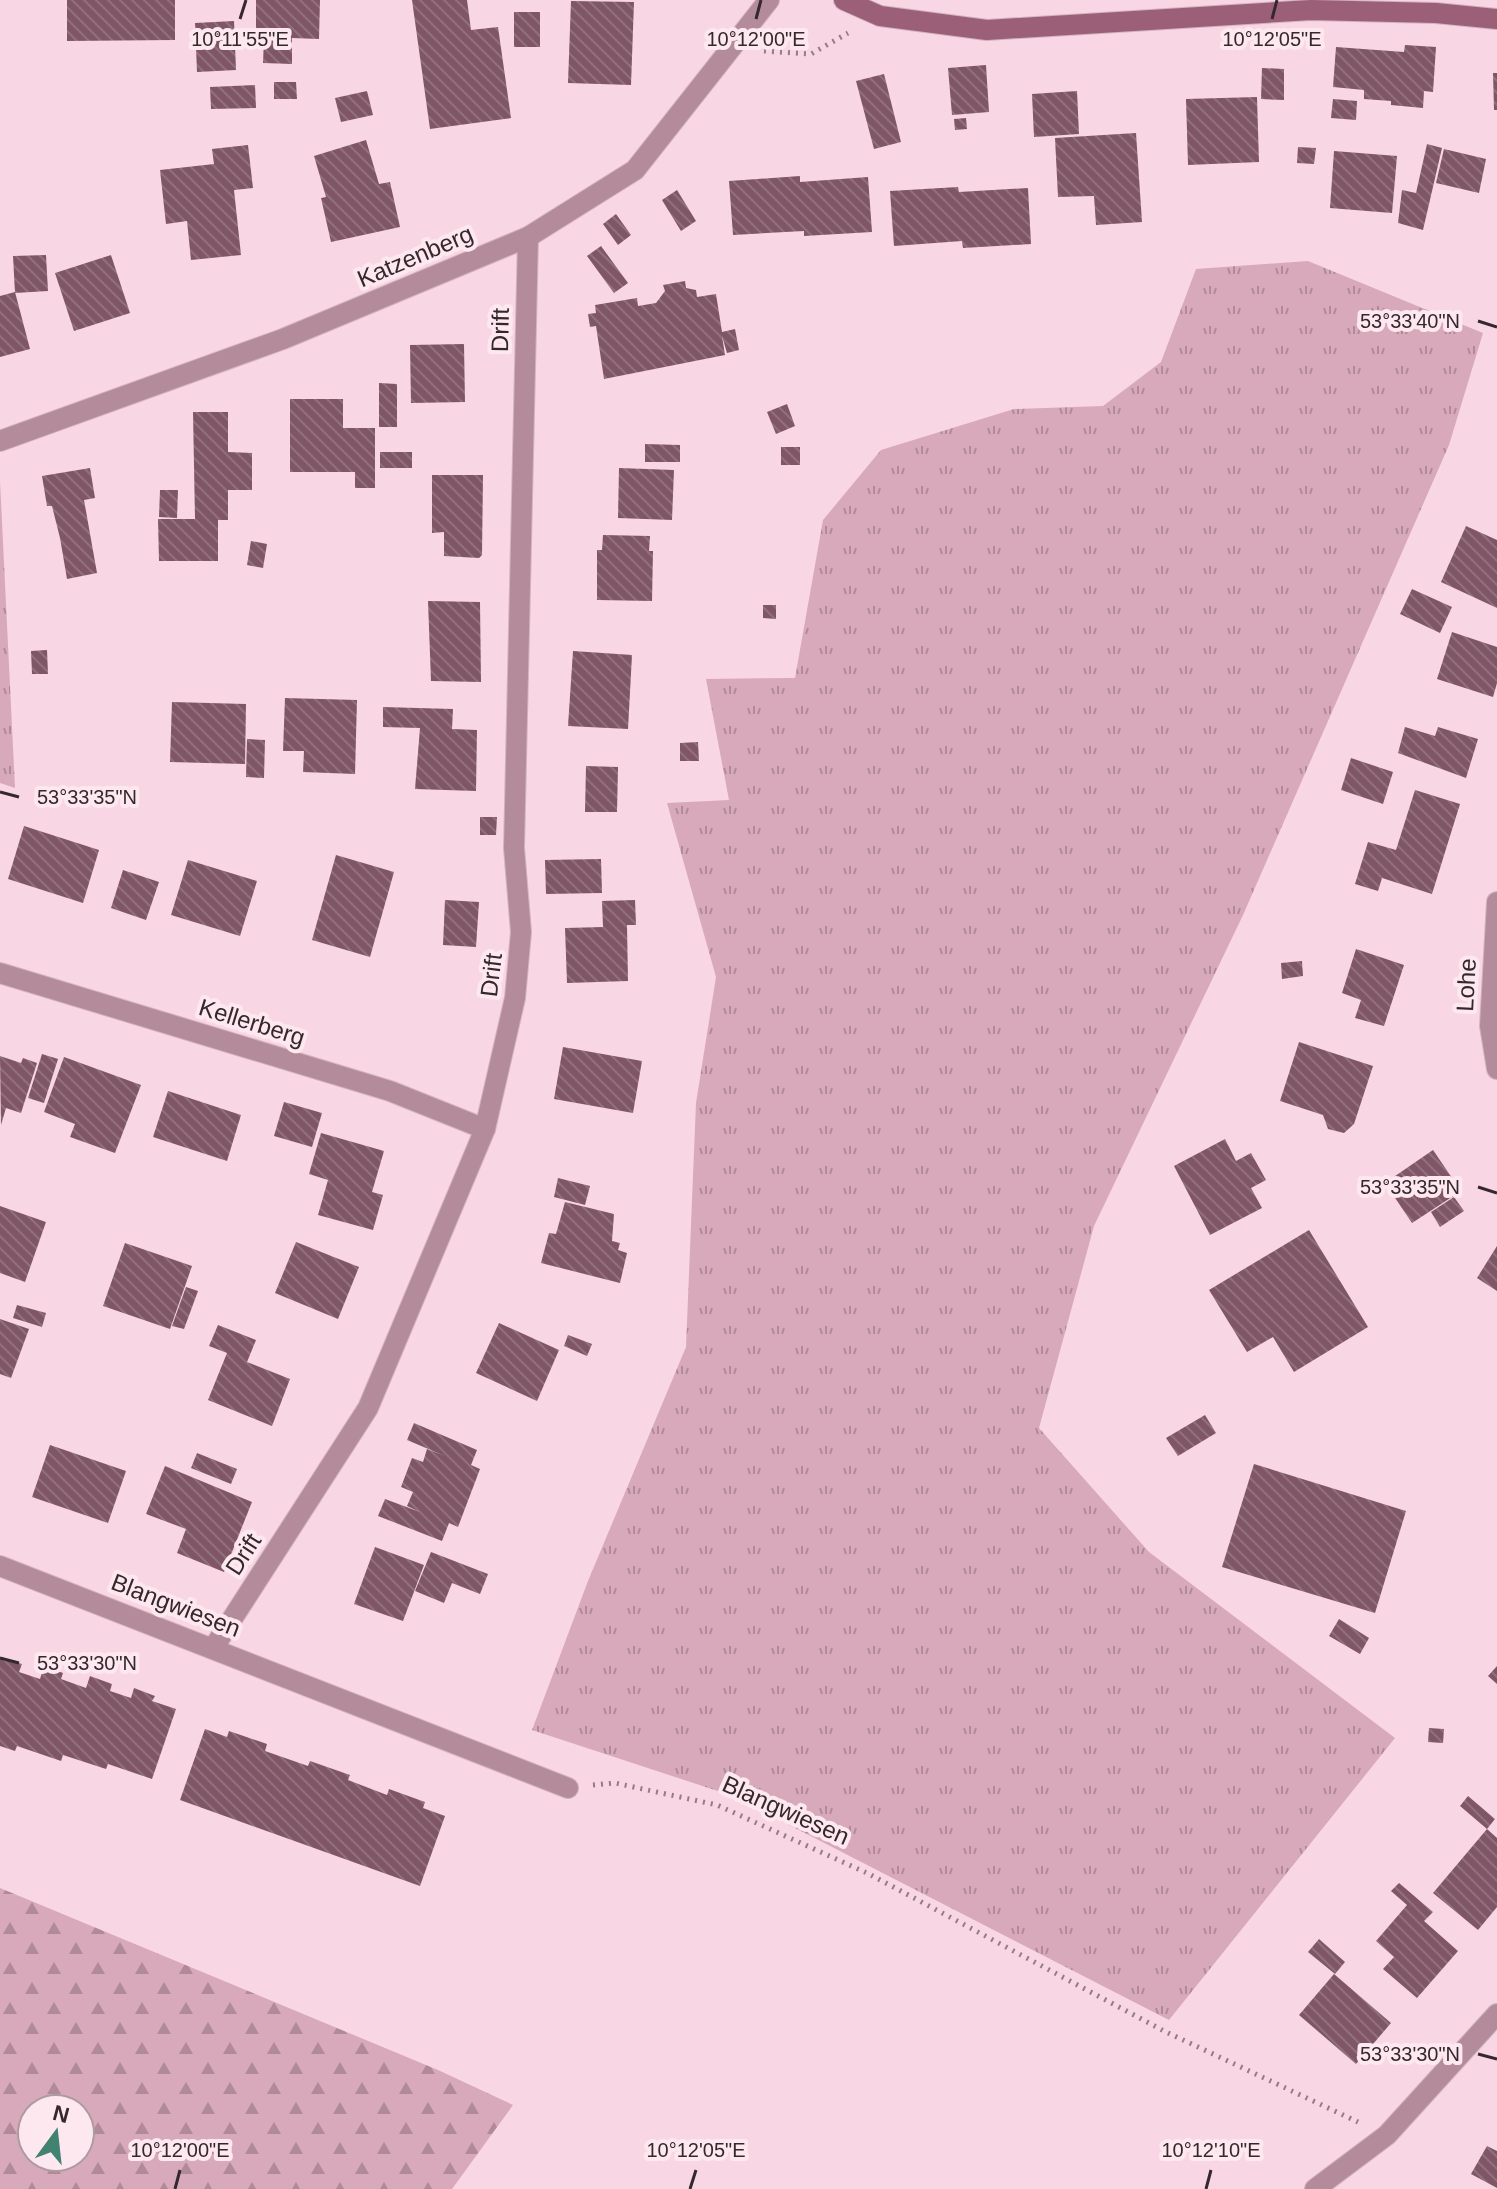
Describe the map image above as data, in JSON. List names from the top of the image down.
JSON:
{
  "streets": {
    "street": [
      "Katzenberg",
      "Drift",
      "Lohe",
      "Kellerberg",
      "Blangwiesen"
    ]
  },
  "crossings": [
    ["Katzenberg", "Drift"],
    ["Drift", "Kellerberg"],
    ["Drift", "Blangwiesen"]
  ],
  "north": "top",
  "coordinates": [
    "10°11'55\"E",
    "10°12'00\"E",
    "10°12'05\"E",
    "53°33'40\"N",
    "53°33'35\"N",
    "53°33'30\"N",
    "10°12'10\"E"
  ]
}
